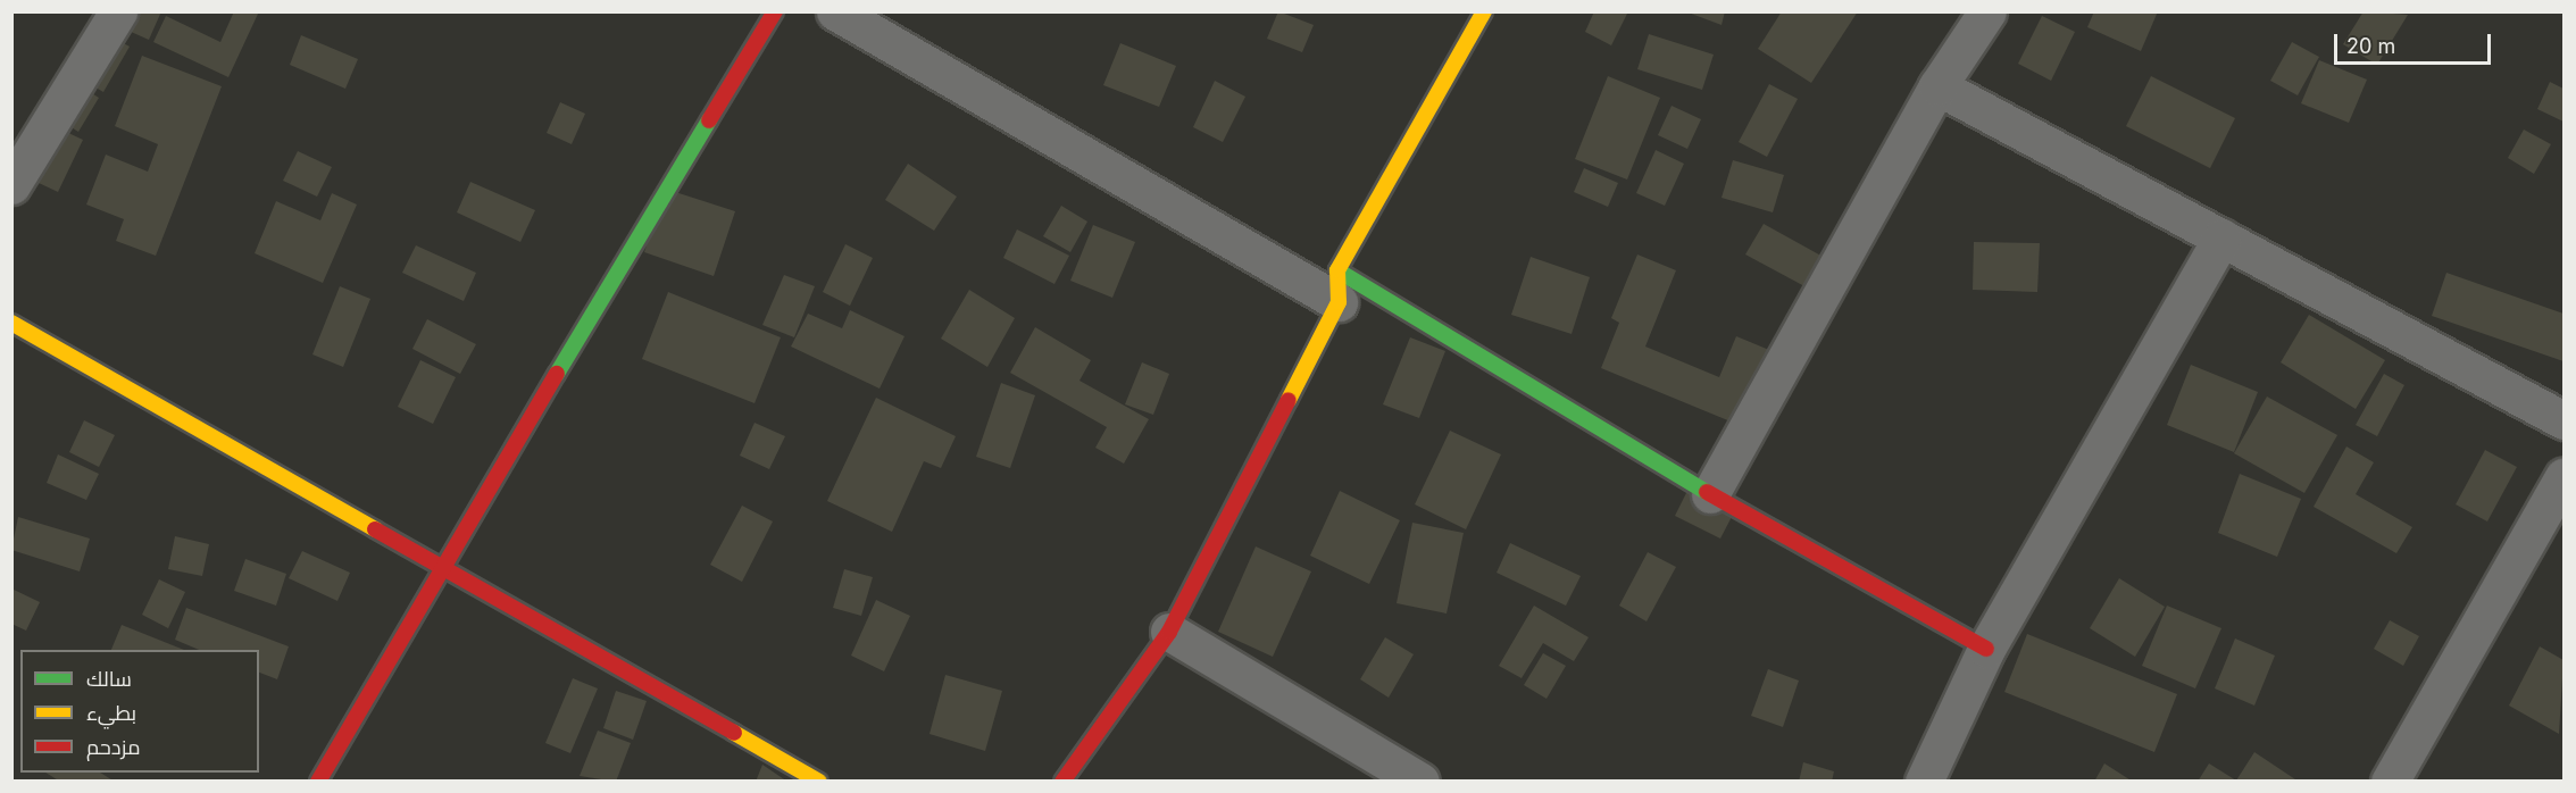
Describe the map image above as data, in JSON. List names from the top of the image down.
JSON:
{
  "legend": ["سالك", "بطيء", "مزدحم"],
  "scale_bar": "20 m"
}
